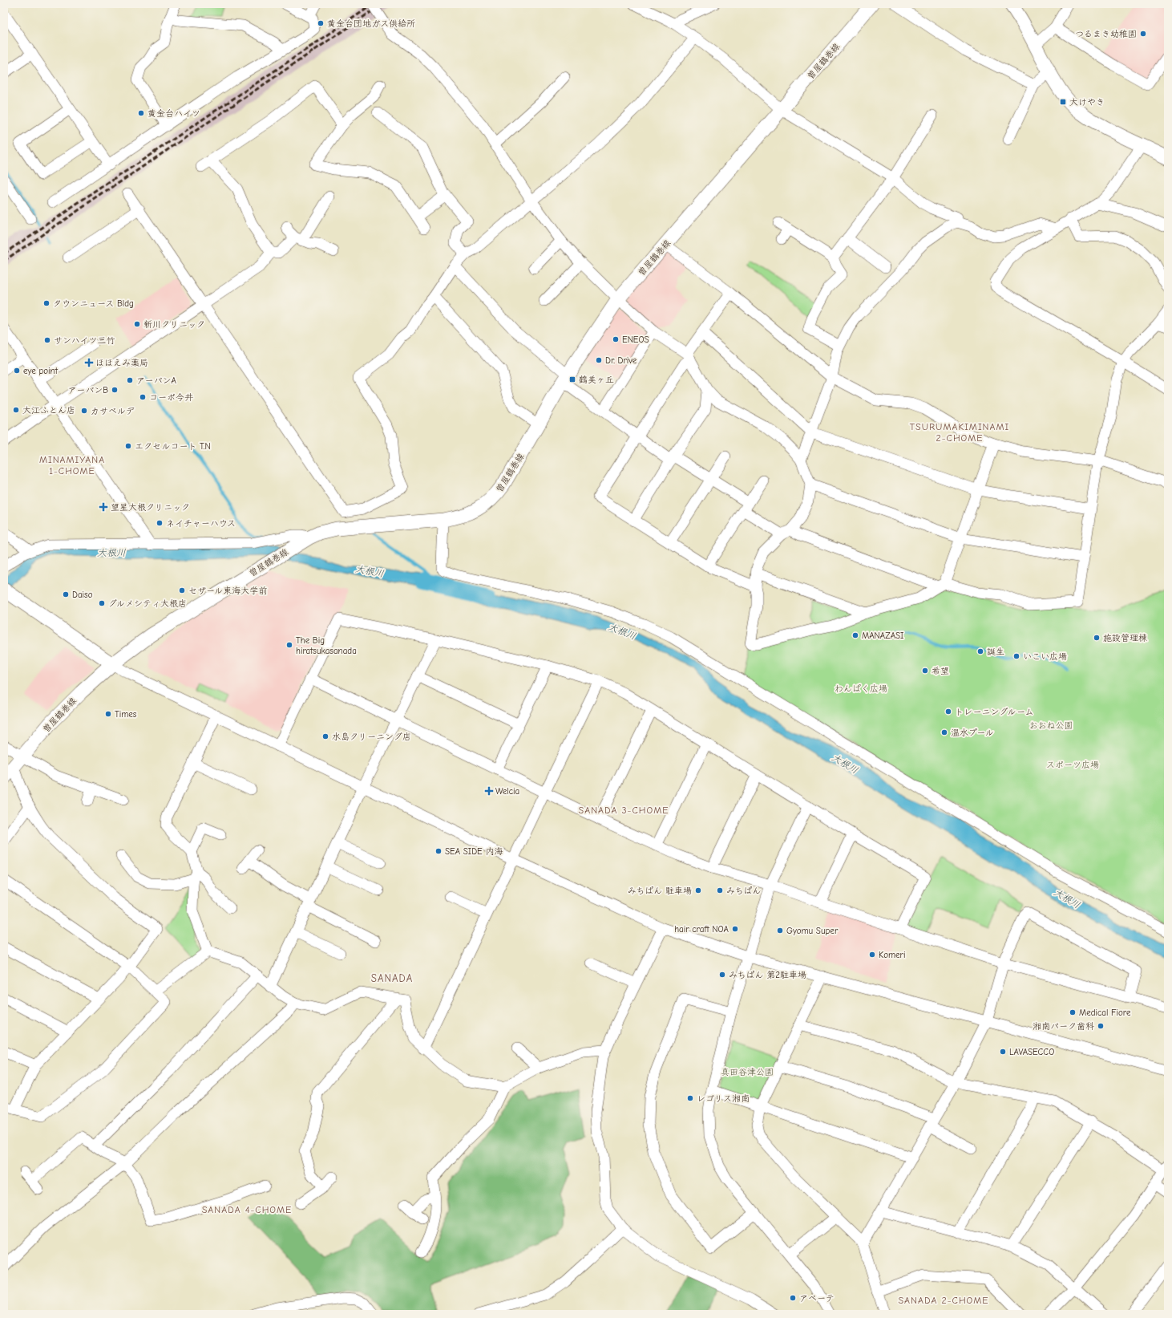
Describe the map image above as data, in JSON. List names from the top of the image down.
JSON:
{
  "streets": {
    "main road": ["曽屋鶴巻線"]
  },
  "districts": [
    "TSURUMAKIMINAMI 2-CHOME",
    "MINAMIYANA 1-CHOME",
    "SANADA 3-CHOME",
    "SANADA",
    "SANADA 4-CHOME",
    "SANADA 2-CHOME"
  ],
  "water": ["大根川"],
  "parks": [
    "わんぱく広場",
    "おおね公園",
    "スポーツ広場",
    "真田谷津公園"
  ],
  "places": {
    "other": [
      "黄金台団地ガス供給所",
      "つるまき幼稚園",
      "黄金台ハイツ",
      "タウンニュース Bldg",
      "新川クリニック",
      "ENEOS",
      "サンハイツ三竹",
      "Dr. Drive",
      "eye point",
      "アーバンA",
      "アーバンB",
      "コーポ今井",
      "大江ふとん店",
      "カサベルデ",
      "エクセルコート T.N",
      "ネイチャーハウス",
      "セザール東海大学前",
      "Daiso",
      "グルメシティ大根店",
      "MANAZASI",
      "施設管理棟",
      "The Big hiratsukasanada",
      "誕生",
      "いこい広場",
      "希望",
      "トレーニングルーム",
      "Times",
      "温水プール",
      "水島クリーニング店",
      "SEA SIDE 内海",
      "みちぱん 駐車場",
      "みちぱん",
      "hair craft NOA",
      "Gyomu Super",
      "Komeri",
      "みちぱん 第2駐車場",
      "Medical Fiore",
      "湘南パーク歯科",
      "LAVASECCO",
      "レゴリス湘南",
      "アベーテ"
    ],
    "transit": ["大けやき", "鶴美ヶ丘"],
    "health": ["ほほえみ薬局", "望星大根クリニック", "Welcia"]
  }
}
